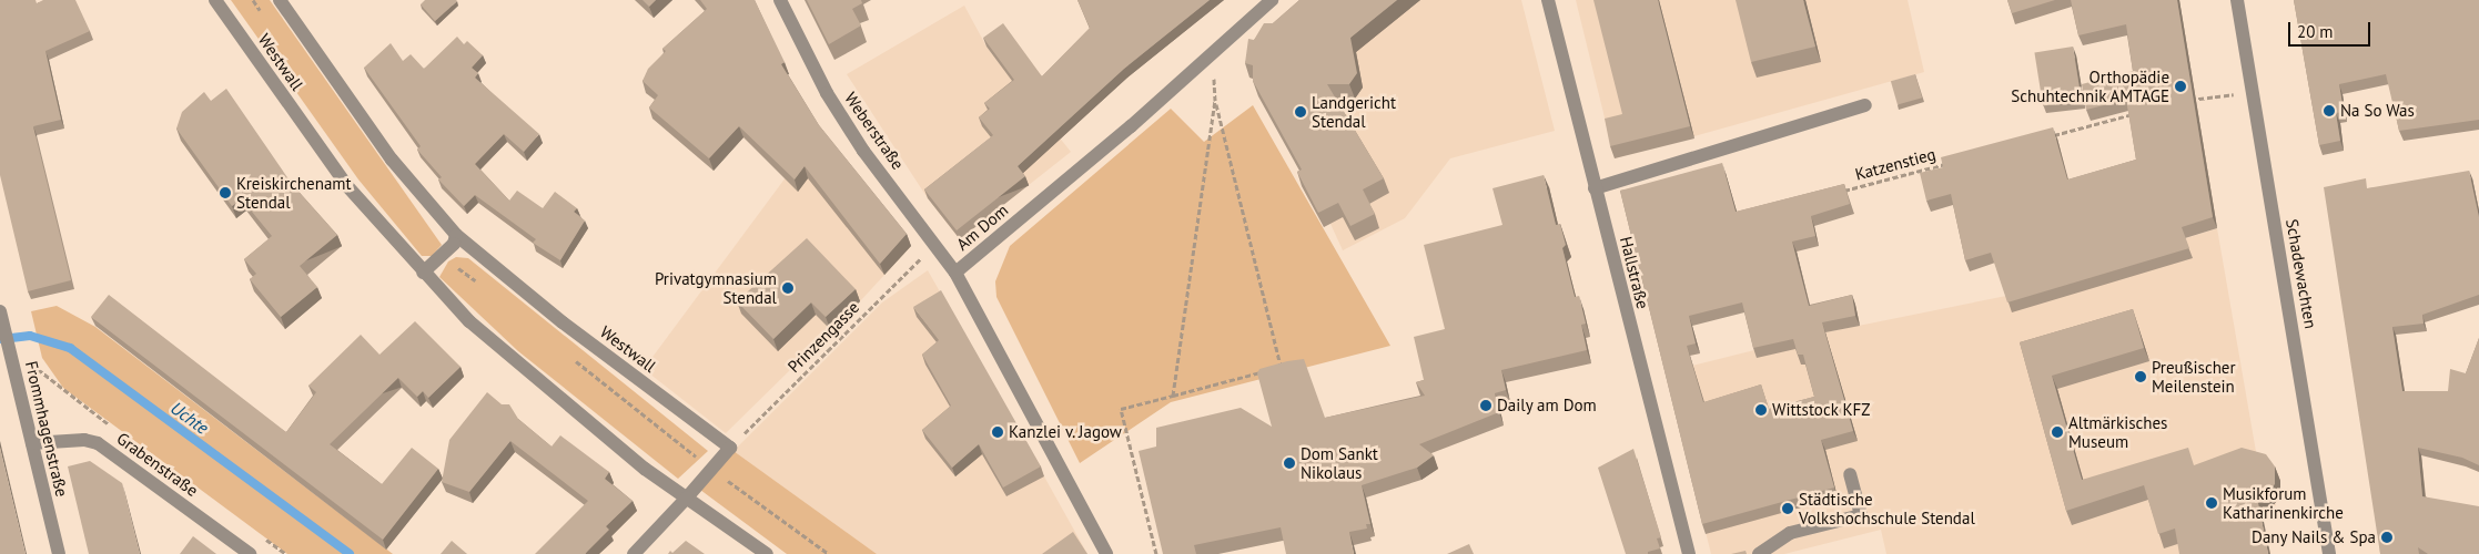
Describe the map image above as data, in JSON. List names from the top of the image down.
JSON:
{
  "streets": {
    "street": [
      "Westwall",
      "Weberstraße",
      "Am Dom",
      "Hallstraße",
      "Schadewachten",
      "Frommhagenstraße",
      "Grabenstraße"
    ],
    "path": ["Katzenstieg", "Prinzengasse"]
  },
  "crossings": [
    ["Westwall", "Prinzengasse"],
    ["Weberstraße", "Am Dom"],
    ["Weberstraße", "Prinzengasse"],
    ["Frommhagenstraße", "Grabenstraße"]
  ],
  "water": ["Uchte"],
  "places": [
    "Orthopädie Schuhtechnik AMTAGE",
    "Na So Was",
    "Landgericht Stendal",
    "Kreiskirchenamt Stendal",
    "Privatgymnasium Stendal",
    "Preußischer Meilenstein",
    "Daily am Dom",
    "Wittstock KFZ",
    "Kanzlei v. Jagow",
    "Altmärkisches Museum",
    "Dom Sankt Nikolaus",
    "Musikforum Katharinenkirche",
    "Städtische Volkshochschule Stendal",
    "Dany Nails & Spa"
  ],
  "scale_bar": "20 m"
}
